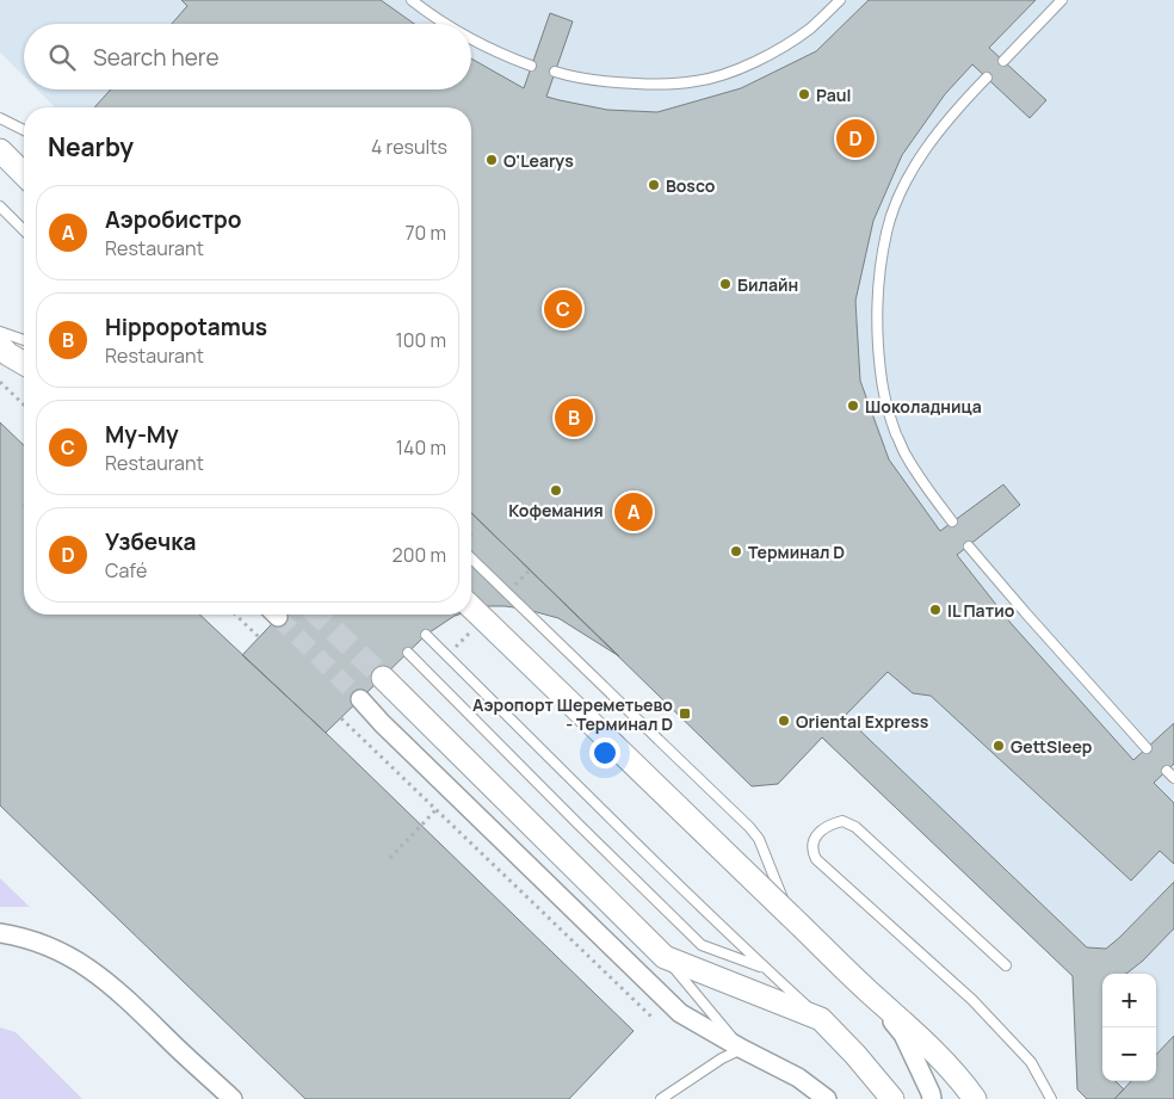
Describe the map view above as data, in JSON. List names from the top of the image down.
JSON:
{
  "places": {
    "other": [
      "Paul",
      "O'Learys",
      "Bosco",
      "Билайн",
      "Шоколадница",
      "Кофемания",
      "Терминал D",
      "IL Патио",
      "Oriental Express",
      "GettSleep"
    ],
    "transit": ["Аэропорт Шереметьево - Терминал D"]
  },
  "page": {
    "search": "Search here",
    "heading": ["Nearby", "4 results"],
    "pins": [
      "D",
      "C",
      "B",
      "A"
    ],
    "list": [
      {
        "mark": "A",
        "name": "Аэробистро",
        "note": "Restaurant",
        "value": "70 m"
      },
      {
        "mark": "B",
        "name": "Hippopotamus",
        "note": "Restaurant",
        "value": "100 m"
      },
      {
        "mark": "C",
        "name": "Му-Му",
        "note": "Restaurant",
        "value": "140 m"
      },
      {
        "mark": "D",
        "name": "Узбечка",
        "note": "Café",
        "value": "200 m"
      }
    ],
    "map_buttons": ["+", "−"]
  }
}
